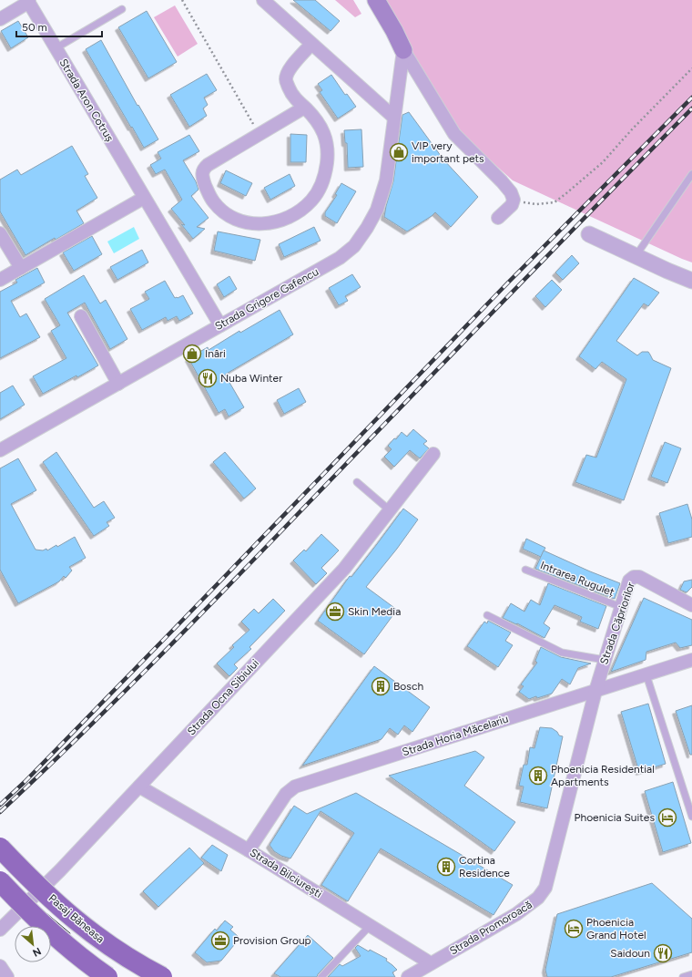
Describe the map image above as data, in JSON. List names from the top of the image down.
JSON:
{
  "streets": {
    "main road": ["Pasaj Băneasa"],
    "street": [
      "Strada Aron Cotruș",
      "Strada Grigore Gafencu",
      "Strada Căpriorilor",
      "Strada Ocna Sibiului",
      "Strada Horia Măcelariu",
      "Strada Bilciurești",
      "Strada Promoroacă"
    ],
    "lane": ["Intrarea Ruguleț"]
  },
  "crossings": [
    ["Strada Aron Cotruș", "Strada Grigore Gafencu"],
    ["Intrarea Ruguleț", "Strada Căpriorilor"],
    ["Strada Căpriorilor", "Strada Horia Măcelariu"],
    ["Strada Căpriorilor", "Strada Promoroacă"],
    ["Strada Ocna Sibiului", "Strada Bilciurești"],
    ["Strada Horia Măcelariu", "Strada Bilciurești"],
    ["Strada Horia Măcelariu", "Strada Promoroacă"],
    ["Strada Bilciurești", "Strada Promoroacă"]
  ],
  "places": {
    "shop": ["VIP very important pets", "Inâri"],
    "restaurant": ["Nuba Winter", "Saidoun"],
    "office": ["Skin Media", "Provision Group"],
    "building": ["Bosch", "Phoenicia Residential Apartments", "Cortina Residence"],
    "hotel": ["Phoenicia Suites", "Phoenicia Grand Hotel"]
  },
  "scale_bar": "50 m",
  "north": "bottom right"
}
